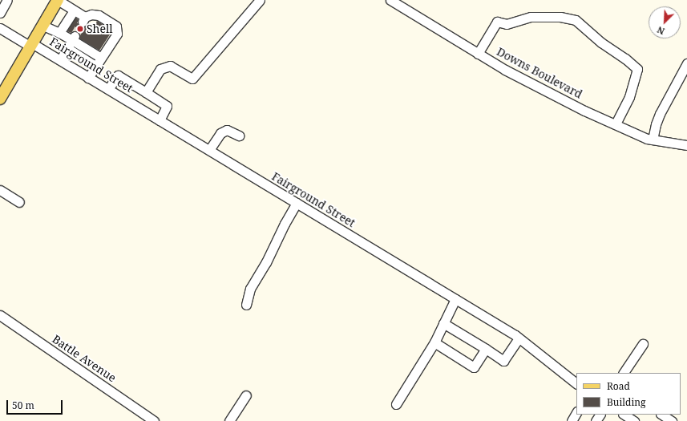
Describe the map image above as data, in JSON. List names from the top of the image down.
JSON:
{
  "streets": {
    "street": ["Fairground Street", "Downs Boulevard", "Battle Avenue"]
  },
  "places": ["Shell"],
  "legend": ["Road", "Building"],
  "scale_bar": "50 m",
  "north": "bottom left"
}
